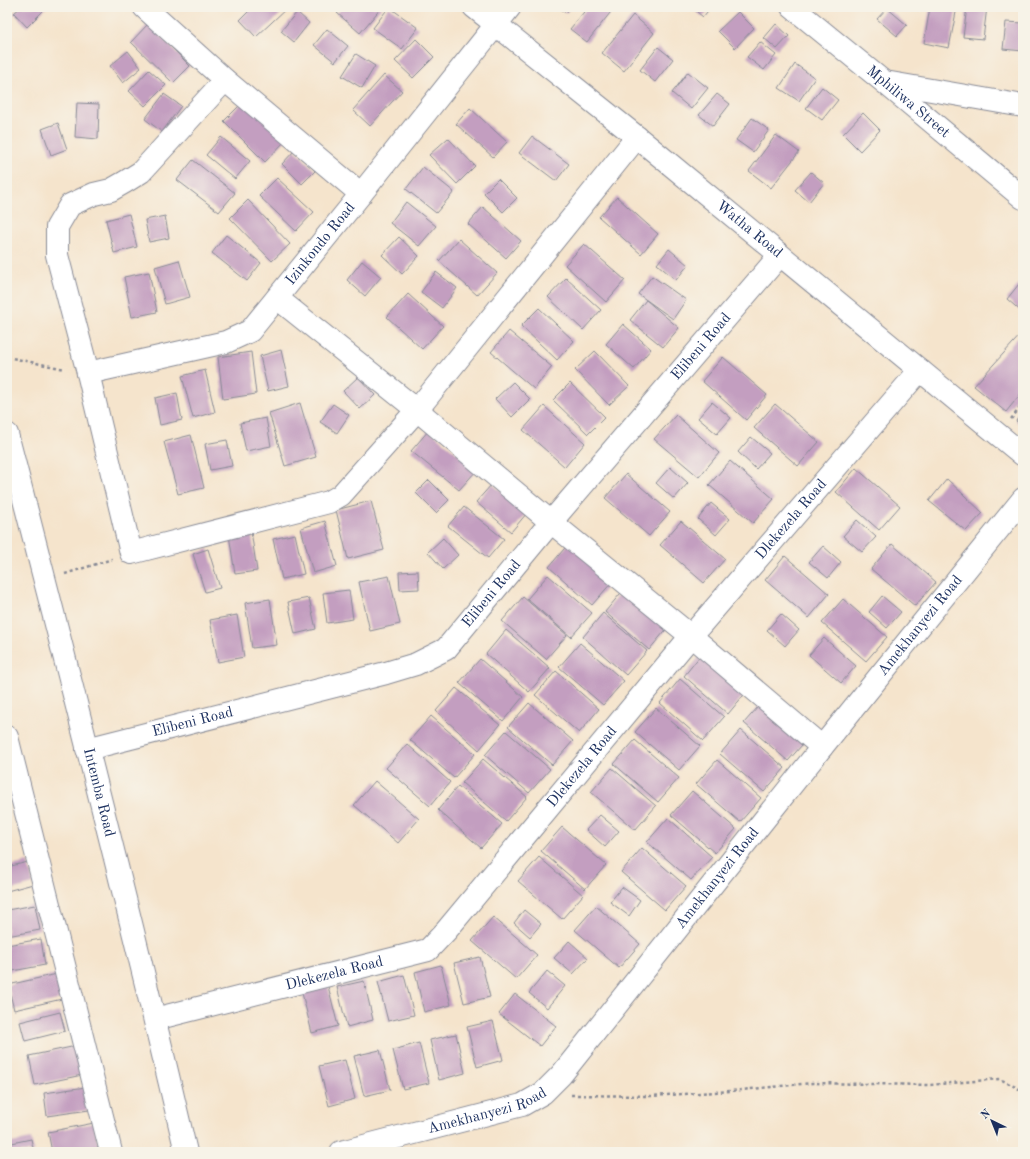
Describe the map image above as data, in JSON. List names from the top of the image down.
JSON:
{
  "streets": {
    "street": [
      "Mphiliwa Street",
      "Watha Road",
      "Izinkondo Road",
      "Elibeni Road",
      "Dlekezela Road",
      "Amekhanyezi Road",
      "Intemba Road"
    ]
  },
  "crossings": [
    ["Watha Road", "Izinkondo Road"],
    ["Watha Road", "Elibeni Road"],
    ["Watha Road", "Dlekezela Road"],
    ["Elibeni Road", "Intemba Road"],
    ["Dlekezela Road", "Intemba Road"]
  ],
  "north": "top left"
}
